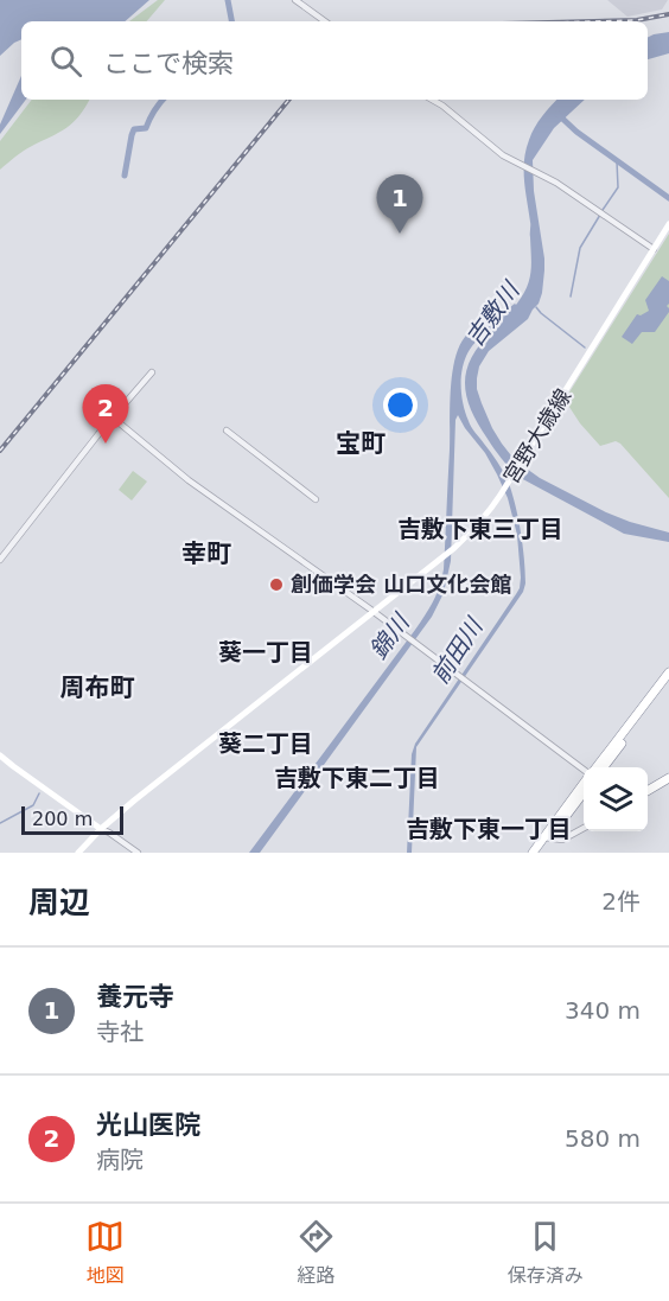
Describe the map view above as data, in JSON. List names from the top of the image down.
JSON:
{
  "streets": {
    "main road": ["宮野大歳線"]
  },
  "districts": [
    "宝町",
    "吉敷下東三丁目",
    "幸町",
    "葵一丁目",
    "周布町",
    "葵二丁目",
    "吉敷下東二丁目",
    "吉敷下東一丁目"
  ],
  "water": ["吉敷川", "錦川", "前田川"],
  "places": ["創価学会 山口文化会館"],
  "scale_bar": "200 m",
  "page": {
    "search": "ここで検索",
    "pins": ["1", "2"],
    "scale": "200 m",
    "heading": ["周辺", "2件"],
    "list": [
      {
        "mark": "1",
        "name": "養元寺",
        "note": "寺社",
        "value": "340 m"
      },
      {
        "mark": "2",
        "name": "光山医院",
        "note": "病院",
        "value": "580 m"
      }
    ],
    "nav": ["地図", "経路", "保存済み"]
  }
}
